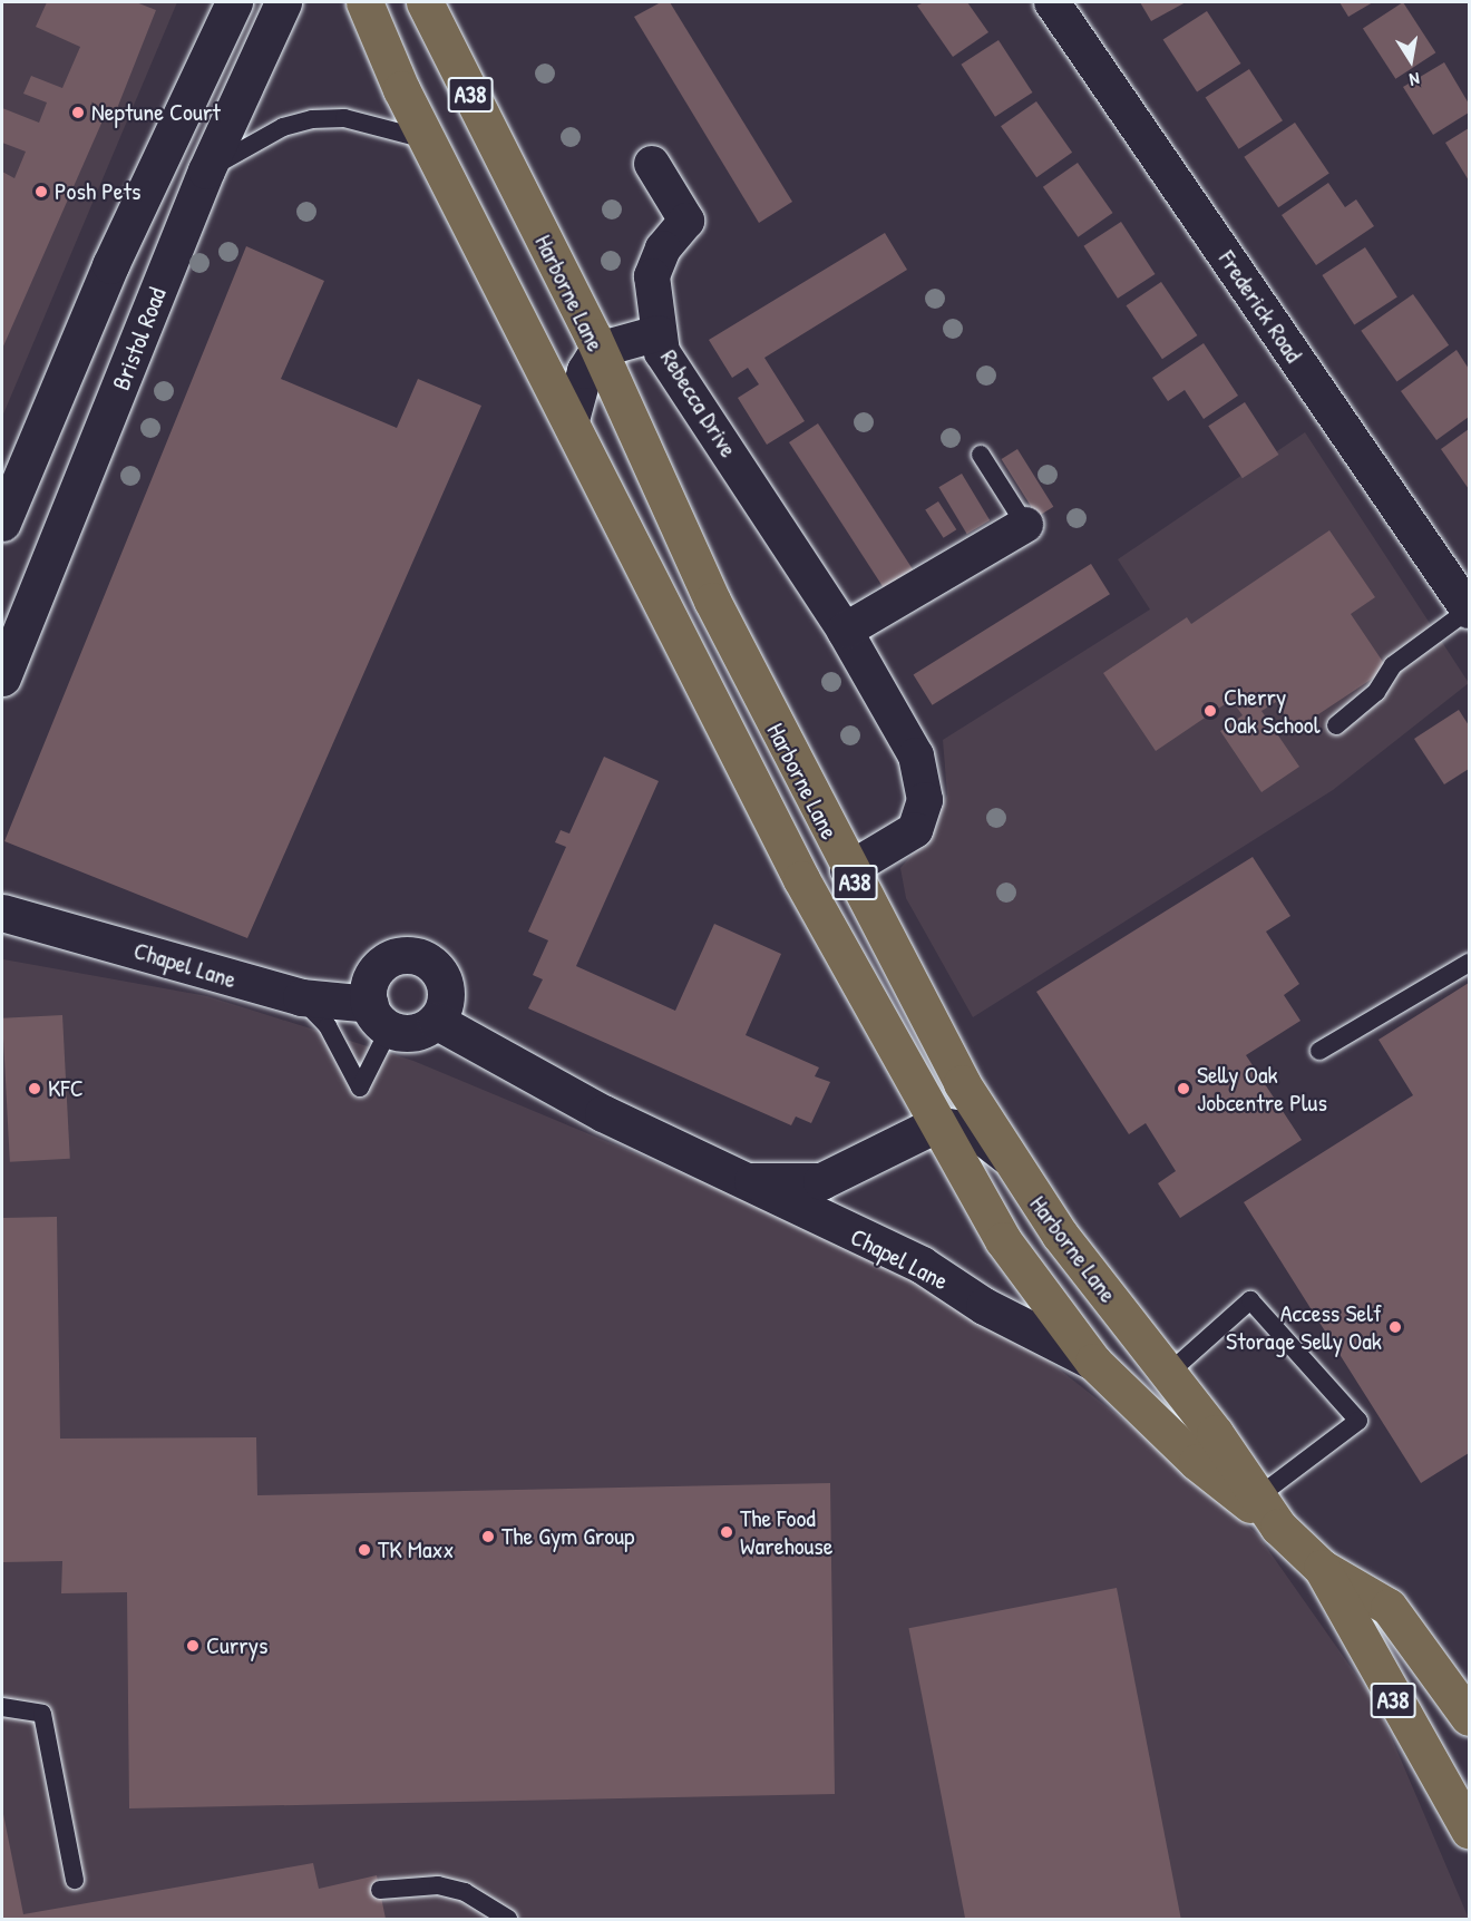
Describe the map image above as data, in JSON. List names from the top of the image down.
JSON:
{
  "streets": {
    "highway": ["A38", "Harborne Lane", "Chapel Lane"],
    "main road": ["Bristol Road"],
    "street": ["Frederick Road", "Rebecca Drive"]
  },
  "crossings": [
    ["Harborne Lane", "Rebecca Drive"],
    ["Harborne Lane", "Chapel Lane"]
  ],
  "places": [
    "Neptune Court",
    "Posh Pets",
    "Cherry Oak School",
    "KFC",
    "Selly Oak Jobcentre Plus",
    "Access Self Storage Selly Oak",
    "The Food Warehouse",
    "The Gym Group",
    "TK Maxx",
    "Currys"
  ],
  "north": "bottom"
}
